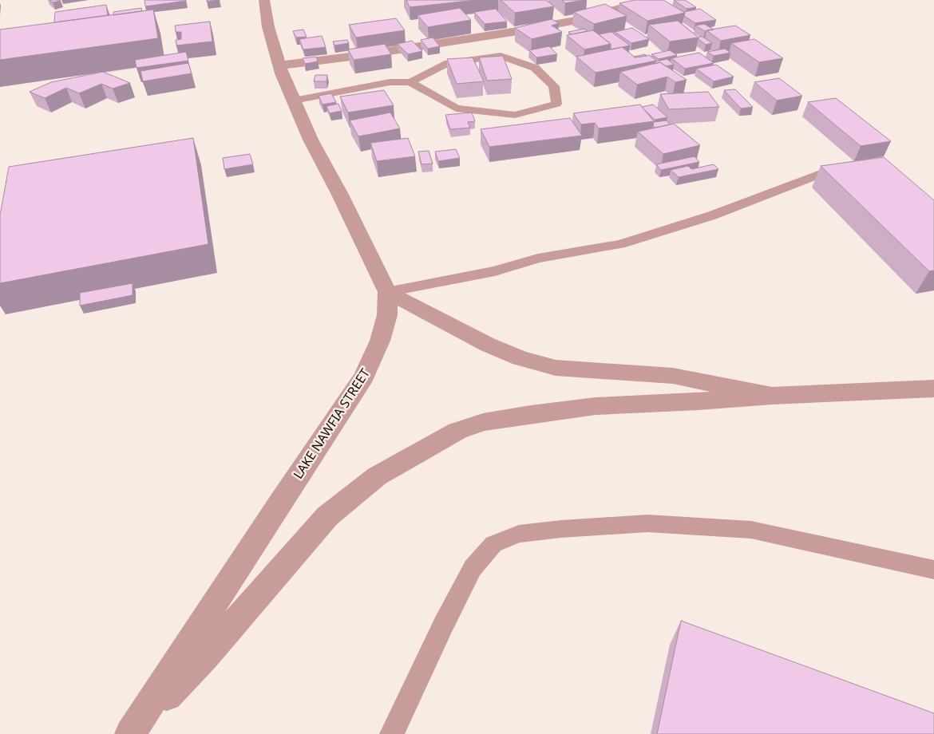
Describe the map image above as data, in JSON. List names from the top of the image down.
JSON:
{
  "streets": {
    "street": ["LAKE NAWFIA STREET"]
  }
}
